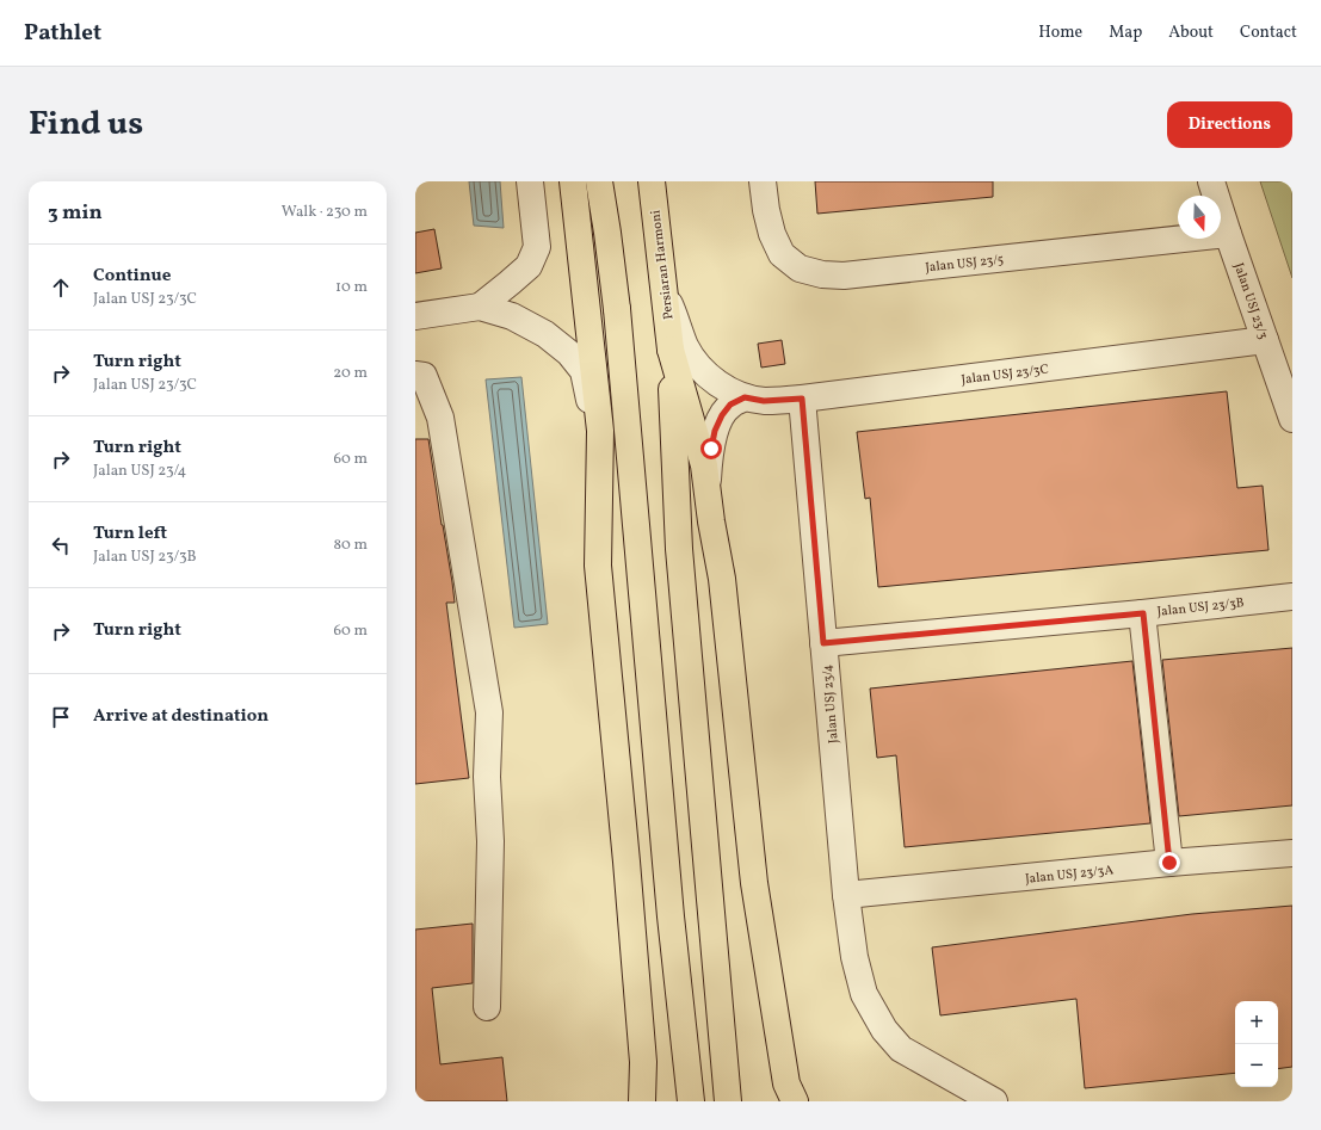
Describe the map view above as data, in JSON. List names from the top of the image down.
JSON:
{
  "streets": {
    "main road": ["Persiaran Harmoni"],
    "street": [
      "Jalan USJ 23/5",
      "Jalan USJ 23/3",
      "Jalan USJ 23/3C",
      "Jalan USJ 23/3B",
      "Jalan USJ 23/4",
      "Jalan USJ 23/3A"
    ]
  },
  "crossings": [
    ["Jalan USJ 23/5", "Jalan USJ 23/3"],
    ["Persiaran Harmoni", "Jalan USJ 23/3C"],
    ["Jalan USJ 23/3", "Jalan USJ 23/3C"],
    ["Jalan USJ 23/3C", "Jalan USJ 23/4"],
    ["Jalan USJ 23/3B", "Jalan USJ 23/4"],
    ["Jalan USJ 23/4", "Jalan USJ 23/3A"]
  ],
  "north": "bottom",
  "page": {
    "header": "Pathlet",
    "nav": [
      "Home",
      "Map",
      "About",
      "Contact"
    ],
    "title": "Find us",
    "buttons": "Directions",
    "heading": ["3 min", "Walk · 230 m"],
    "list": [
      ["Continue", "Jalan USJ 23/3C", "10 m"],
      ["Turn right", "Jalan USJ 23/3C", "20 m"],
      ["Turn right", "Jalan USJ 23/4", "60 m"],
      ["Turn left", "Jalan USJ 23/3B", "80 m"],
      ["Turn right", "60 m"],
      "Arrive at destination"
    ],
    "map_buttons": ["+", "−"]
  }
}
